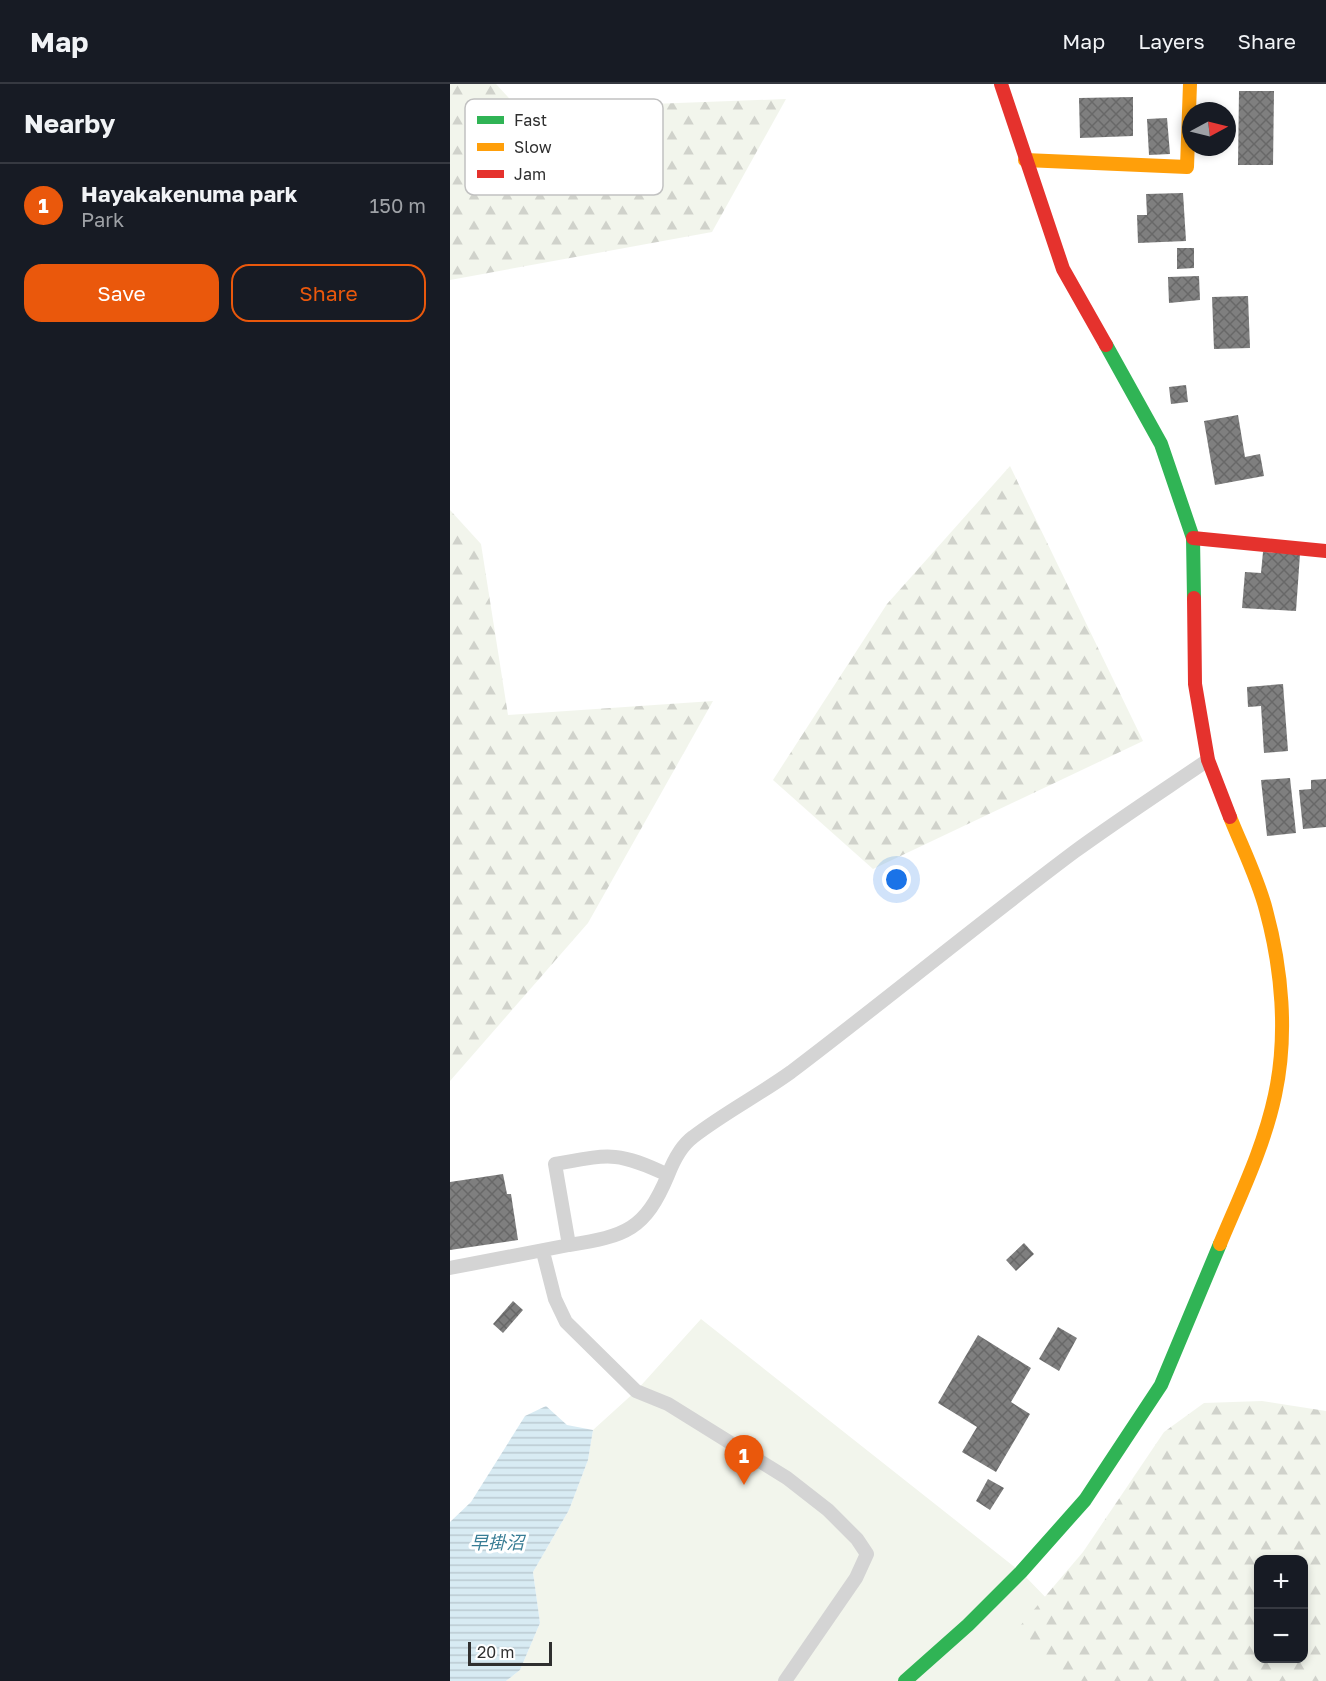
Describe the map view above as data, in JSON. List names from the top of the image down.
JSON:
{
  "water": ["早掛沼"],
  "legend": ["Fast", "Slow", "Jam"],
  "scale_bar": "20 m",
  "north": "right",
  "page": {
    "header": "Map",
    "nav": ["Map", "Layers", "Share"],
    "heading": "Nearby",
    "list": [
      {
        "mark": "1",
        "name": "Hayakakenuma park",
        "note": "Park",
        "value": "150 m"
      }
    ],
    "buttons": ["Save", "Share"],
    "pins": "1",
    "map_buttons": ["+", "−"],
    "scale": "20 m"
  }
}
